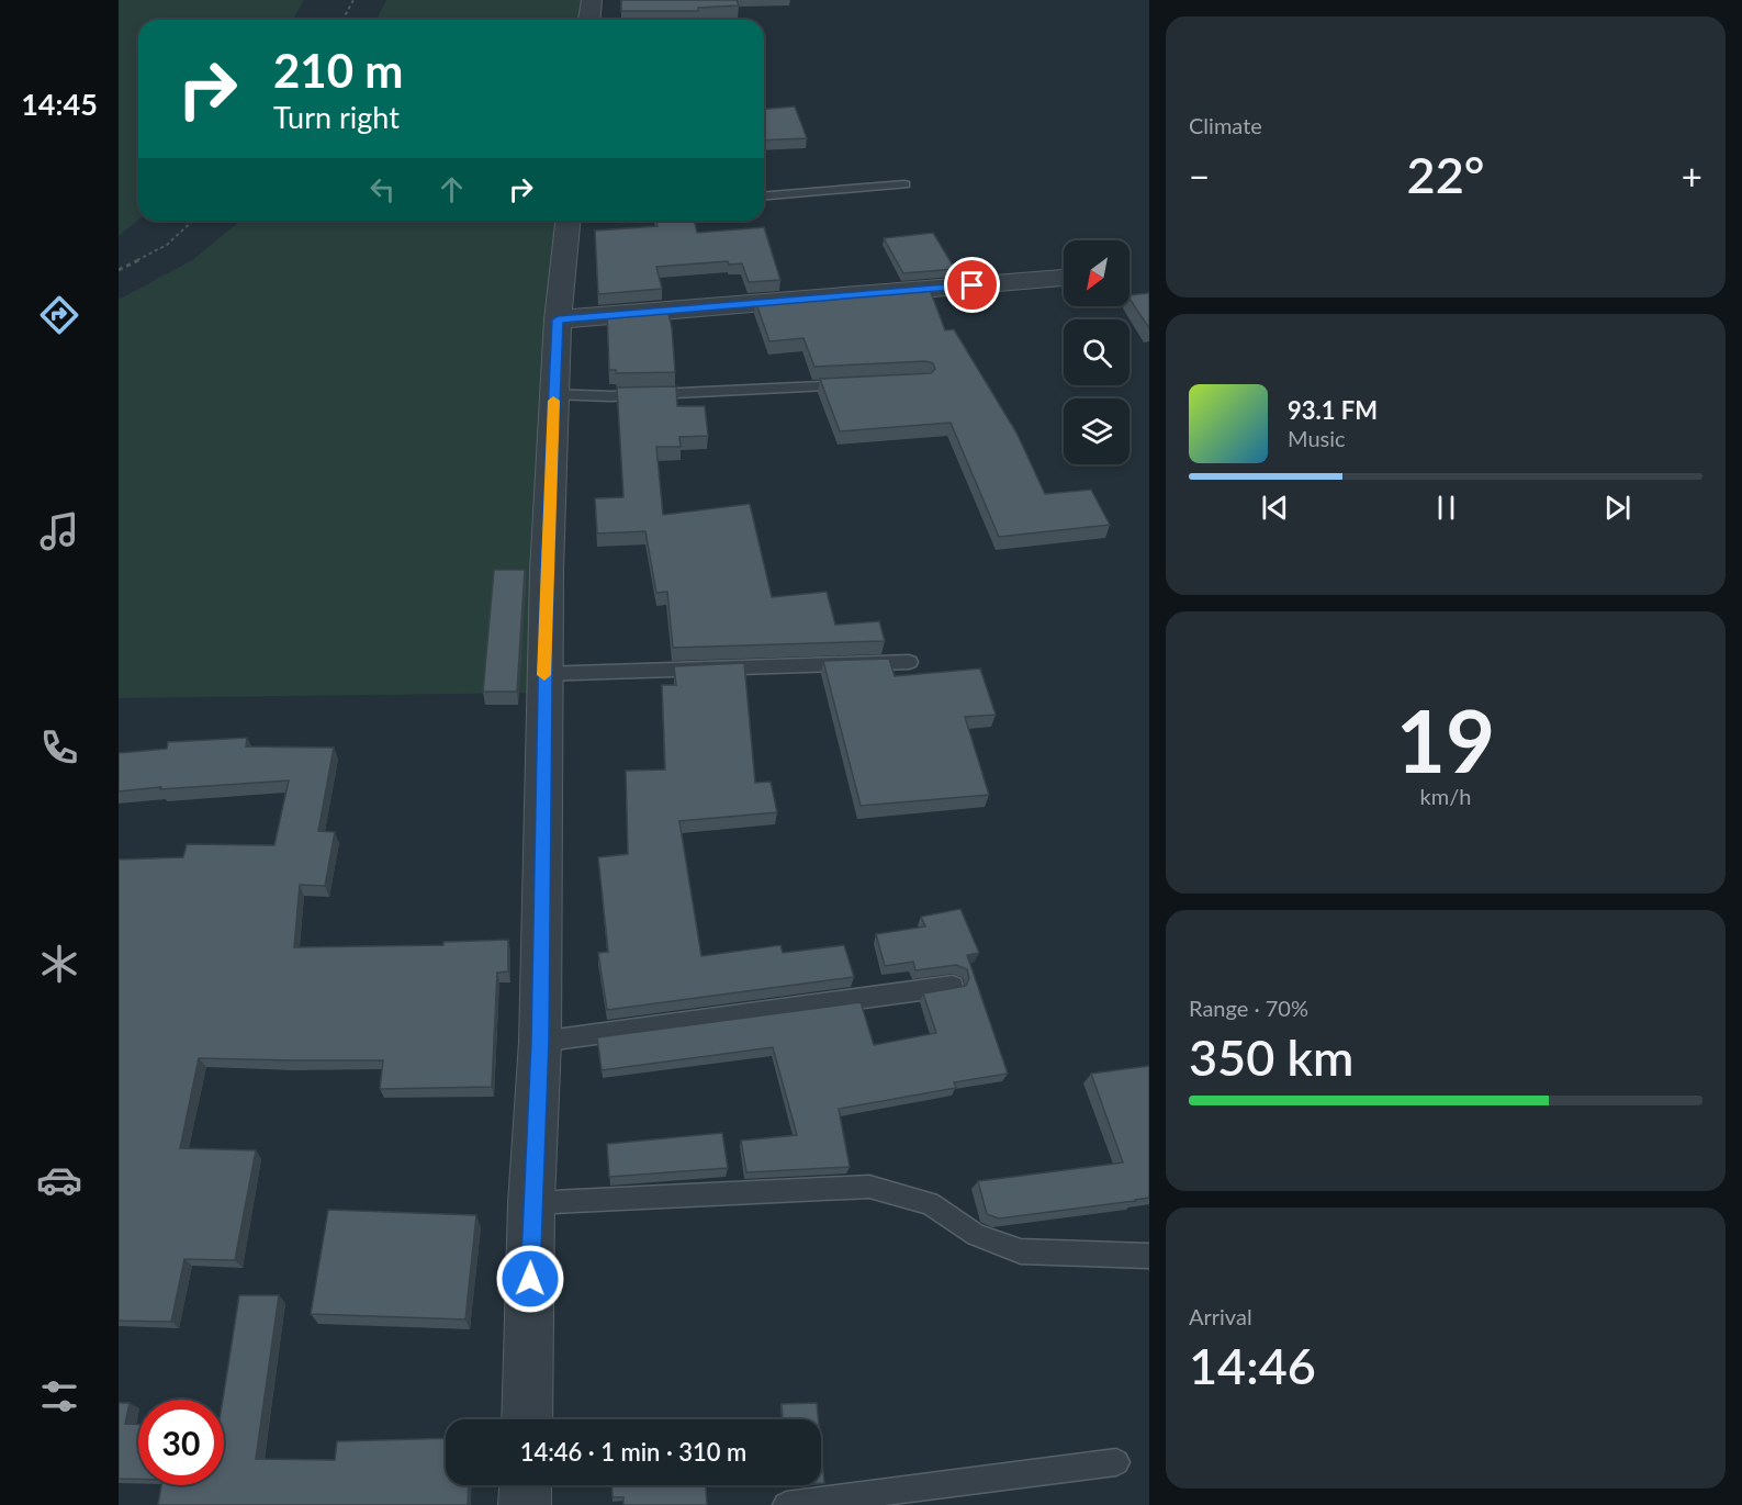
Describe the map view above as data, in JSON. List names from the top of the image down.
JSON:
{
  "north": "bottom left",
  "page": {
    "tabs": "14:45",
    "tile": [
      "Climate",
      ["19", "km/h"],
      ["Range · 70%", "350 km"],
      ["Arrival", "14:46"]
    ],
    "turn": ["210 m", "Turn right"],
    "heat": ["−", "22°", "+"],
    "song": ["93.1 FM", "Music"],
    "limit": "30",
    "trip": "14:46 · 1 min · 310 m"
  }
}
